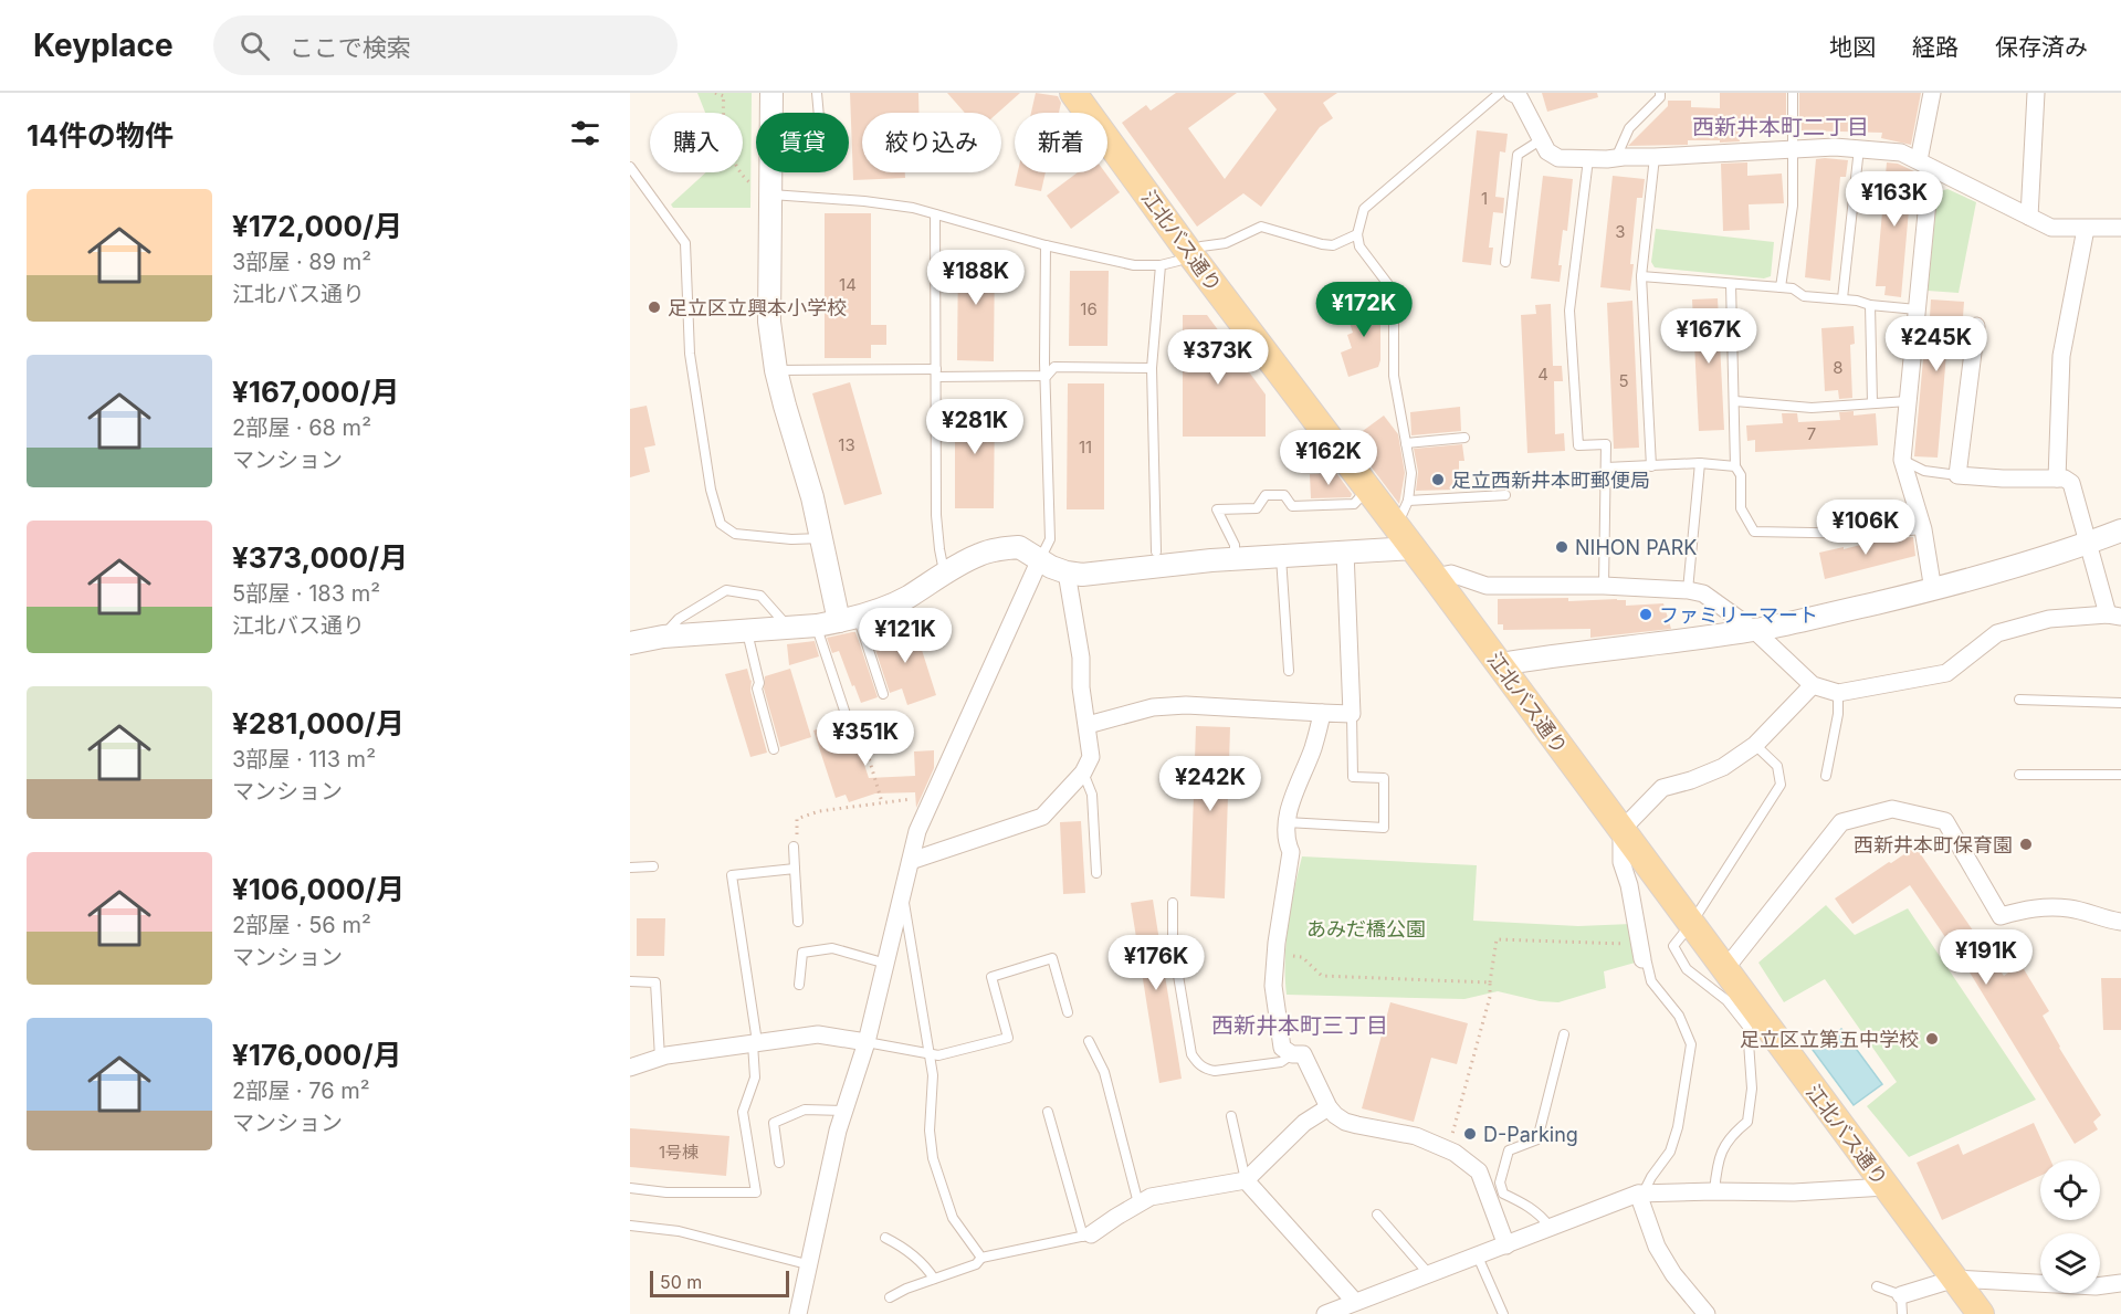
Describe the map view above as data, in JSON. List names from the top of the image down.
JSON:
{
  "streets": {
    "main road": ["江北バス通り"]
  },
  "districts": ["西新井本町二丁目", "西新井本町三丁目"],
  "parks": ["あみだ橋公園"],
  "places": [
    "足立区立興本小学校",
    "足立西新井本町郵便局",
    "NIHON PARK",
    "ファミリーマート",
    "西新井本町保育園",
    "足立区立第五中学校",
    "D-Parking"
  ],
  "house_numbers": [
    "1",
    "3",
    "14",
    "16",
    "8",
    "4",
    "5",
    "7",
    "13",
    "11",
    "1号棟"
  ],
  "scale_bar": "50 m",
  "page": {
    "header": "Keyplace",
    "search": "ここで検索",
    "nav": ["地図", "経路", "保存済み"],
    "heading": "14件の物件",
    "chip": [
      "購入",
      "賃貸",
      "絞り込み",
      "新着"
    ],
    "price": [
      "¥163K",
      "¥188K",
      "¥172K",
      "¥167K",
      "¥245K",
      "¥373K",
      "¥281K",
      "¥162K",
      "¥106K",
      "¥121K",
      "¥351K",
      "¥242K",
      "¥191K",
      "¥176K"
    ],
    "list": [
      {
        "name": "¥172,000/月",
        "note": "3部屋 · 89 m² · 江北バス通り"
      },
      {
        "name": "¥167,000/月",
        "note": "2部屋 · 68 m² · マンション"
      },
      {
        "name": "¥373,000/月",
        "note": "5部屋 · 183 m² · 江北バス通り"
      },
      {
        "name": "¥281,000/月",
        "note": "3部屋 · 113 m² · マンション"
      },
      {
        "name": "¥106,000/月",
        "note": "2部屋 · 56 m² · マンション"
      },
      {
        "name": "¥176,000/月",
        "note": "2部屋 · 76 m² · マンション"
      }
    ],
    "scale": "50 m"
  }
}
